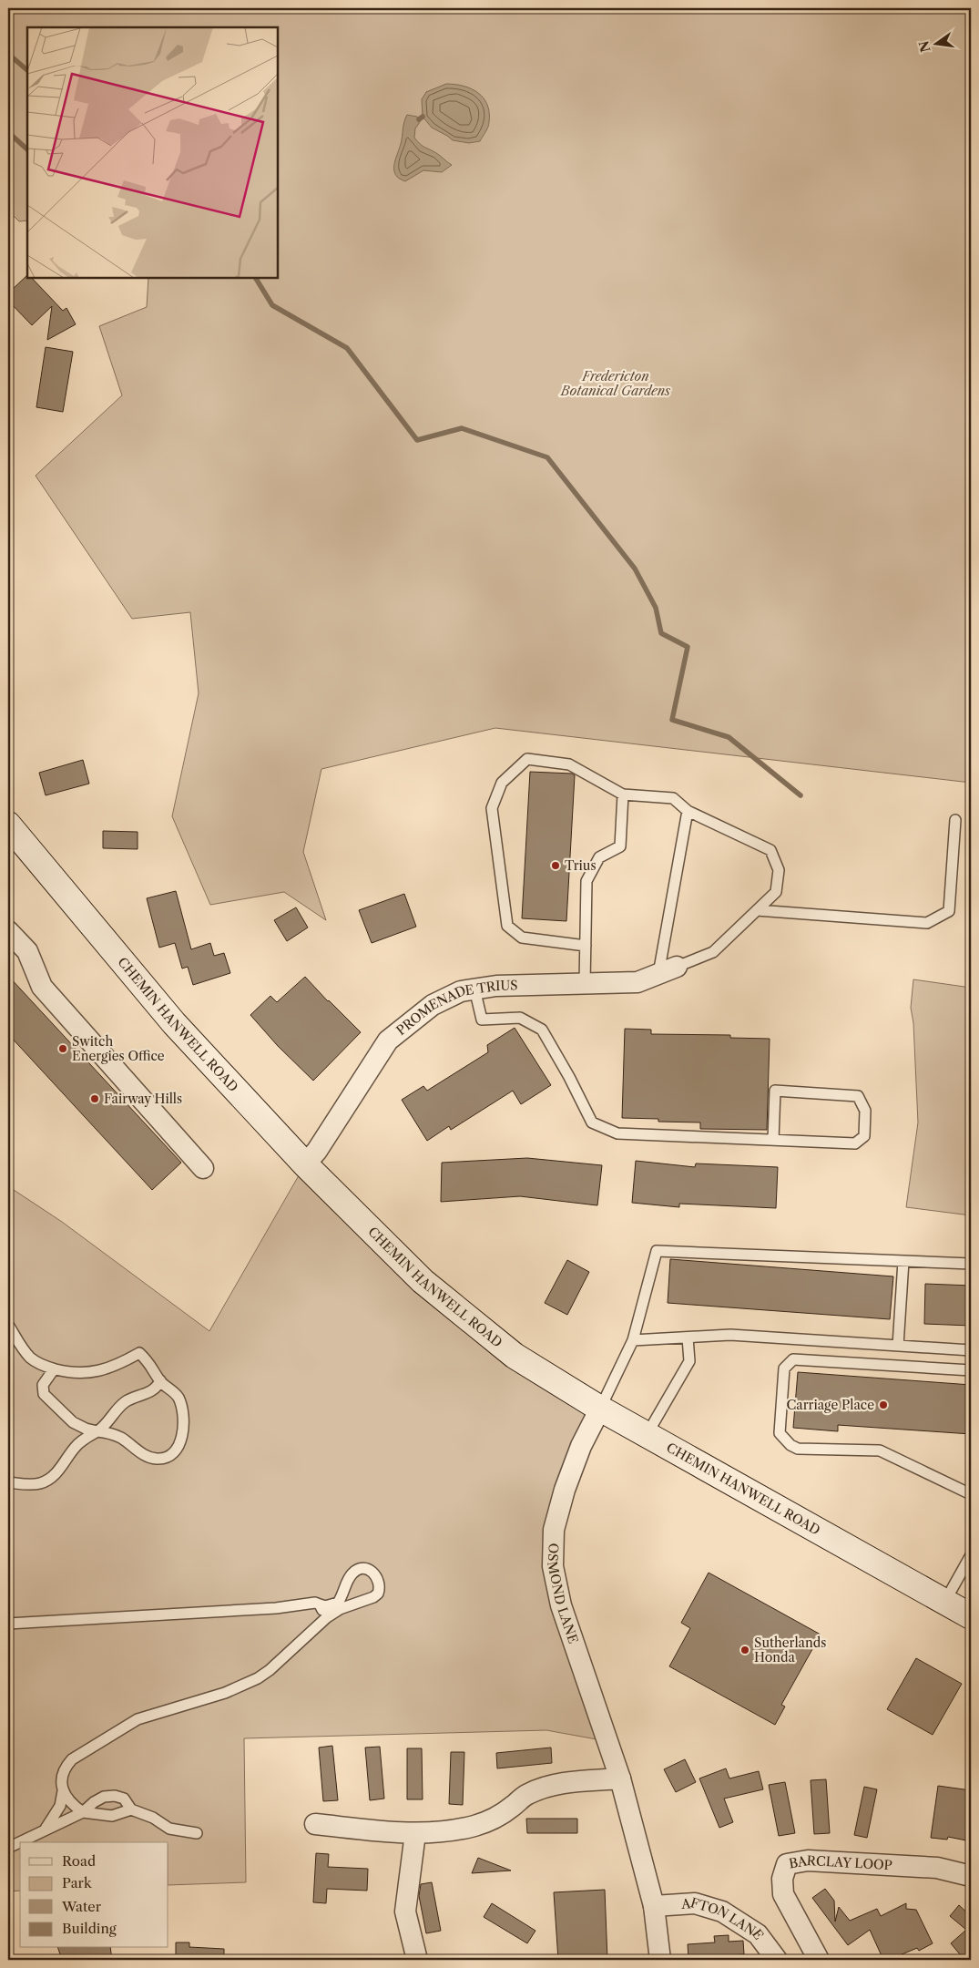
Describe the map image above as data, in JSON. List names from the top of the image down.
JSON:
{
  "streets": {
    "main road": ["CHEMIN HANWELL ROAD"],
    "street": [
      "PROMENADE TRIUS",
      "OSMOND LANE",
      "BARCLAY LOOP",
      "AFTON LANE"
    ]
  },
  "crossings": [
    ["PROMENADE TRIUS", "CHEMIN HANWELL ROAD"],
    ["CHEMIN HANWELL ROAD", "OSMOND LANE"],
    ["OSMOND LANE", "AFTON LANE"]
  ],
  "parks": ["Fredericton Botanical Gardens"],
  "places": [
    "Trius",
    "Switch Energies Office",
    "Fairway Hills",
    "Carriage Place",
    "Sutherlands Honda"
  ],
  "legend": [
    "Road",
    "Park",
    "Water",
    "Building"
  ],
  "north": "left"
}
